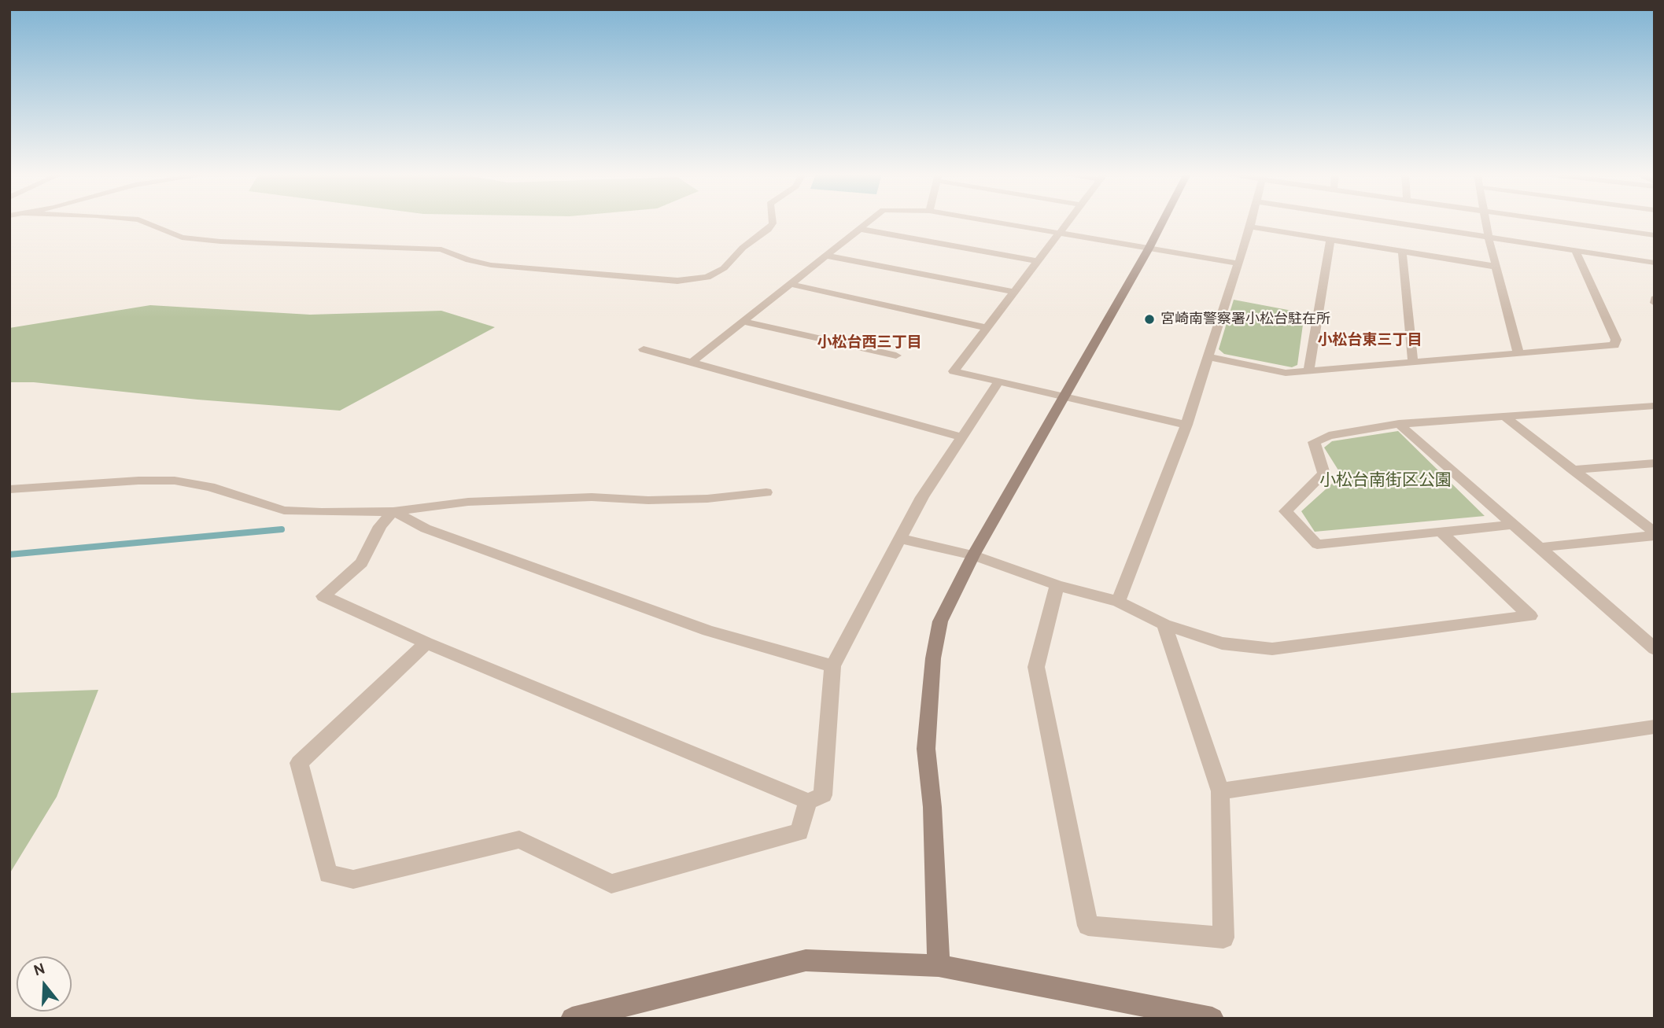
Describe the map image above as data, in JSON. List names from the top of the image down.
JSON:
{
  "districts": ["小松台東三丁目", "小松台西三丁目"],
  "parks": ["小松台南街区公園"],
  "places": ["宮崎南警察署小松台駐在所"],
  "north": "top"
}
